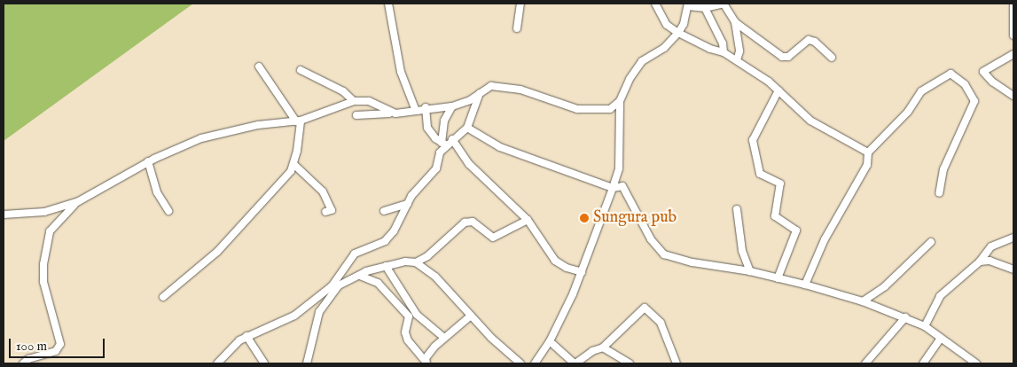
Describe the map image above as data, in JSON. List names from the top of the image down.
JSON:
{
  "places": ["Sungura pub"],
  "scale_bar": "100 m"
}
